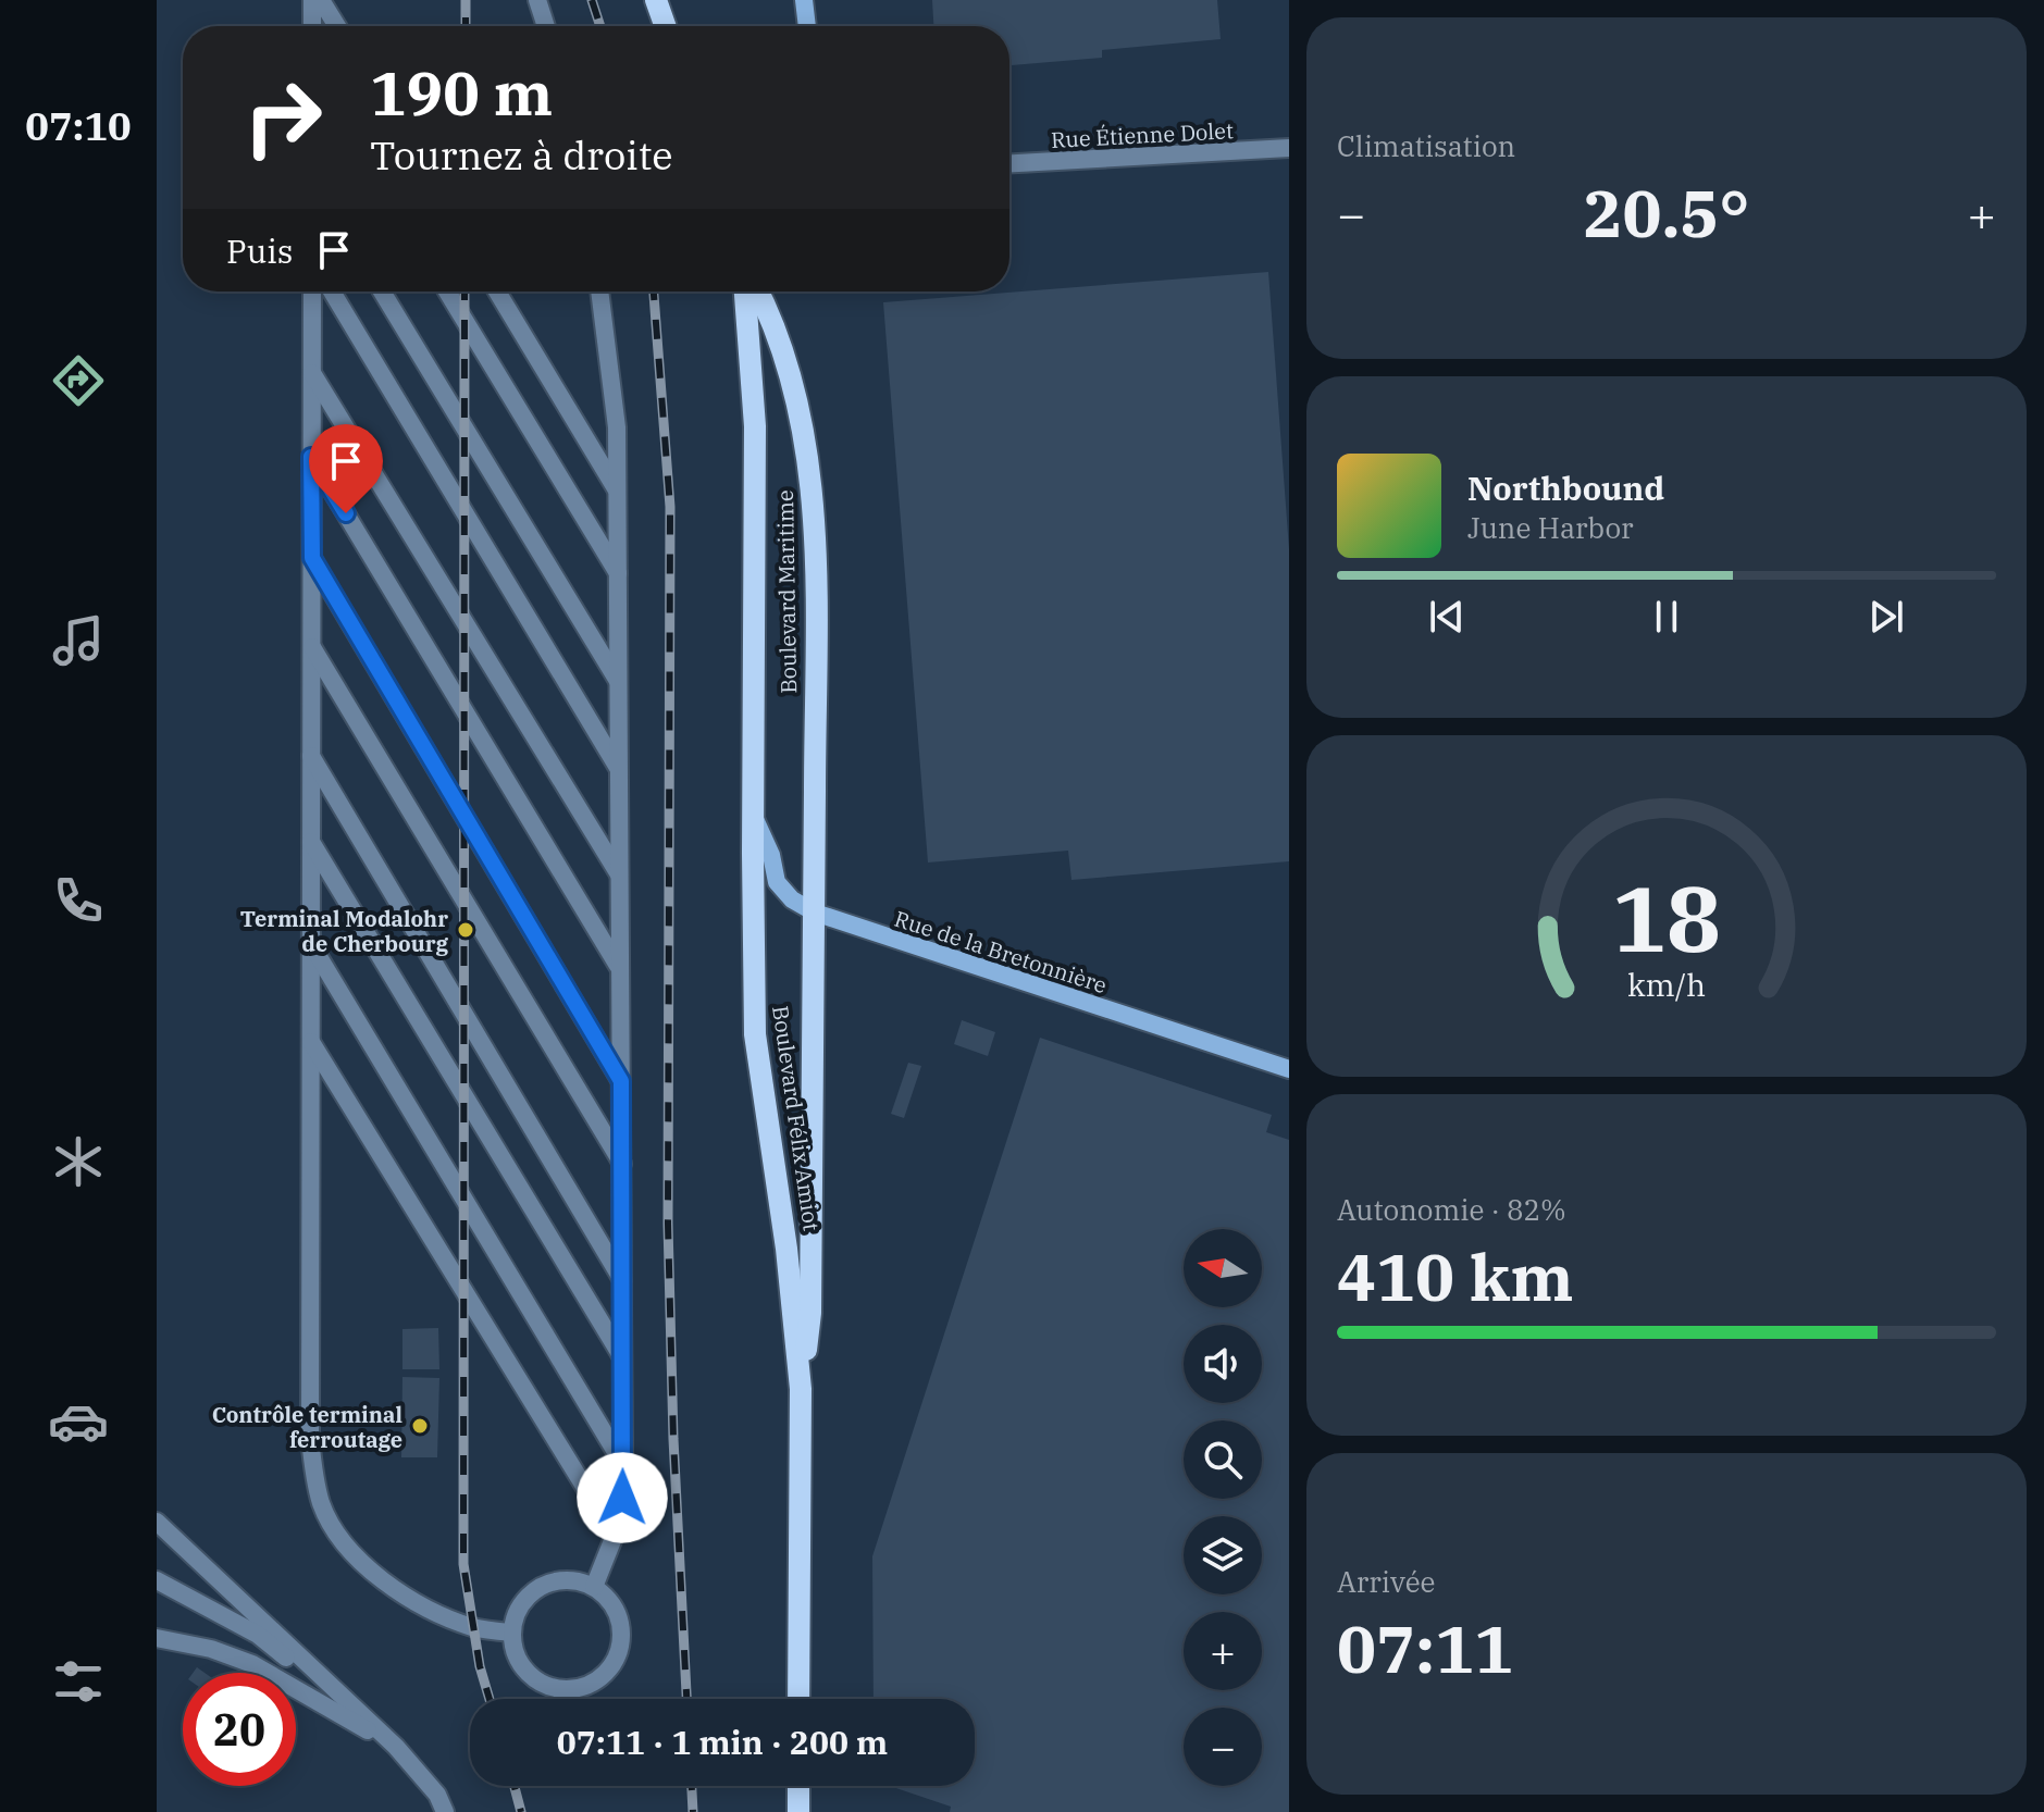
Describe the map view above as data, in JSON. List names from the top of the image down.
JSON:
{
  "streets": {
    "main road": ["Boulevard Maritime", "Boulevard Félix Amiot"],
    "street": ["Rue Étienne Dolet", "Rue de la Bretonnière"]
  },
  "crossings": [
    ["Boulevard Maritime", "Rue de la Bretonnière"],
    ["Boulevard Maritime", "Boulevard Félix Amiot"],
    ["Rue de la Bretonnière", "Boulevard Félix Amiot"]
  ],
  "places": ["Terminal Modalohr de Cherbourg", "Contrôle terminal ferroutage"],
  "north": "left",
  "page": {
    "tabs": "07:10",
    "tile": [
      "Climatisation",
      ["Autonomie · 82%", "410 km"],
      ["Arrivée", "07:11"]
    ],
    "turn": ["190 m", "Tournez à droite"],
    "heat": ["−", "20.5°", "+"],
    "then": "Puis",
    "song": ["Northbound", "June Harbor"],
    "map_buttons": ["+", "−"],
    "limit": "20",
    "trip": "07:11 · 1 min · 200 m",
    "gauge": ["18", "km/h"]
  }
}
